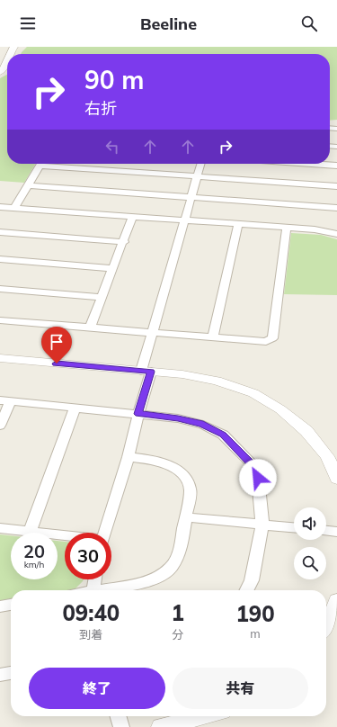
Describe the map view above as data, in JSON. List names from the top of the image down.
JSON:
{
  "page": {
    "header": "Beeline",
    "turn": ["90 m", "右折"],
    "speed": "20 km/h",
    "limit": "30",
    "eta": [
      "09:40",
      "到着",
      "1",
      "分",
      "190",
      "m"
    ],
    "buttons": ["終了", "共有"]
  }
}
